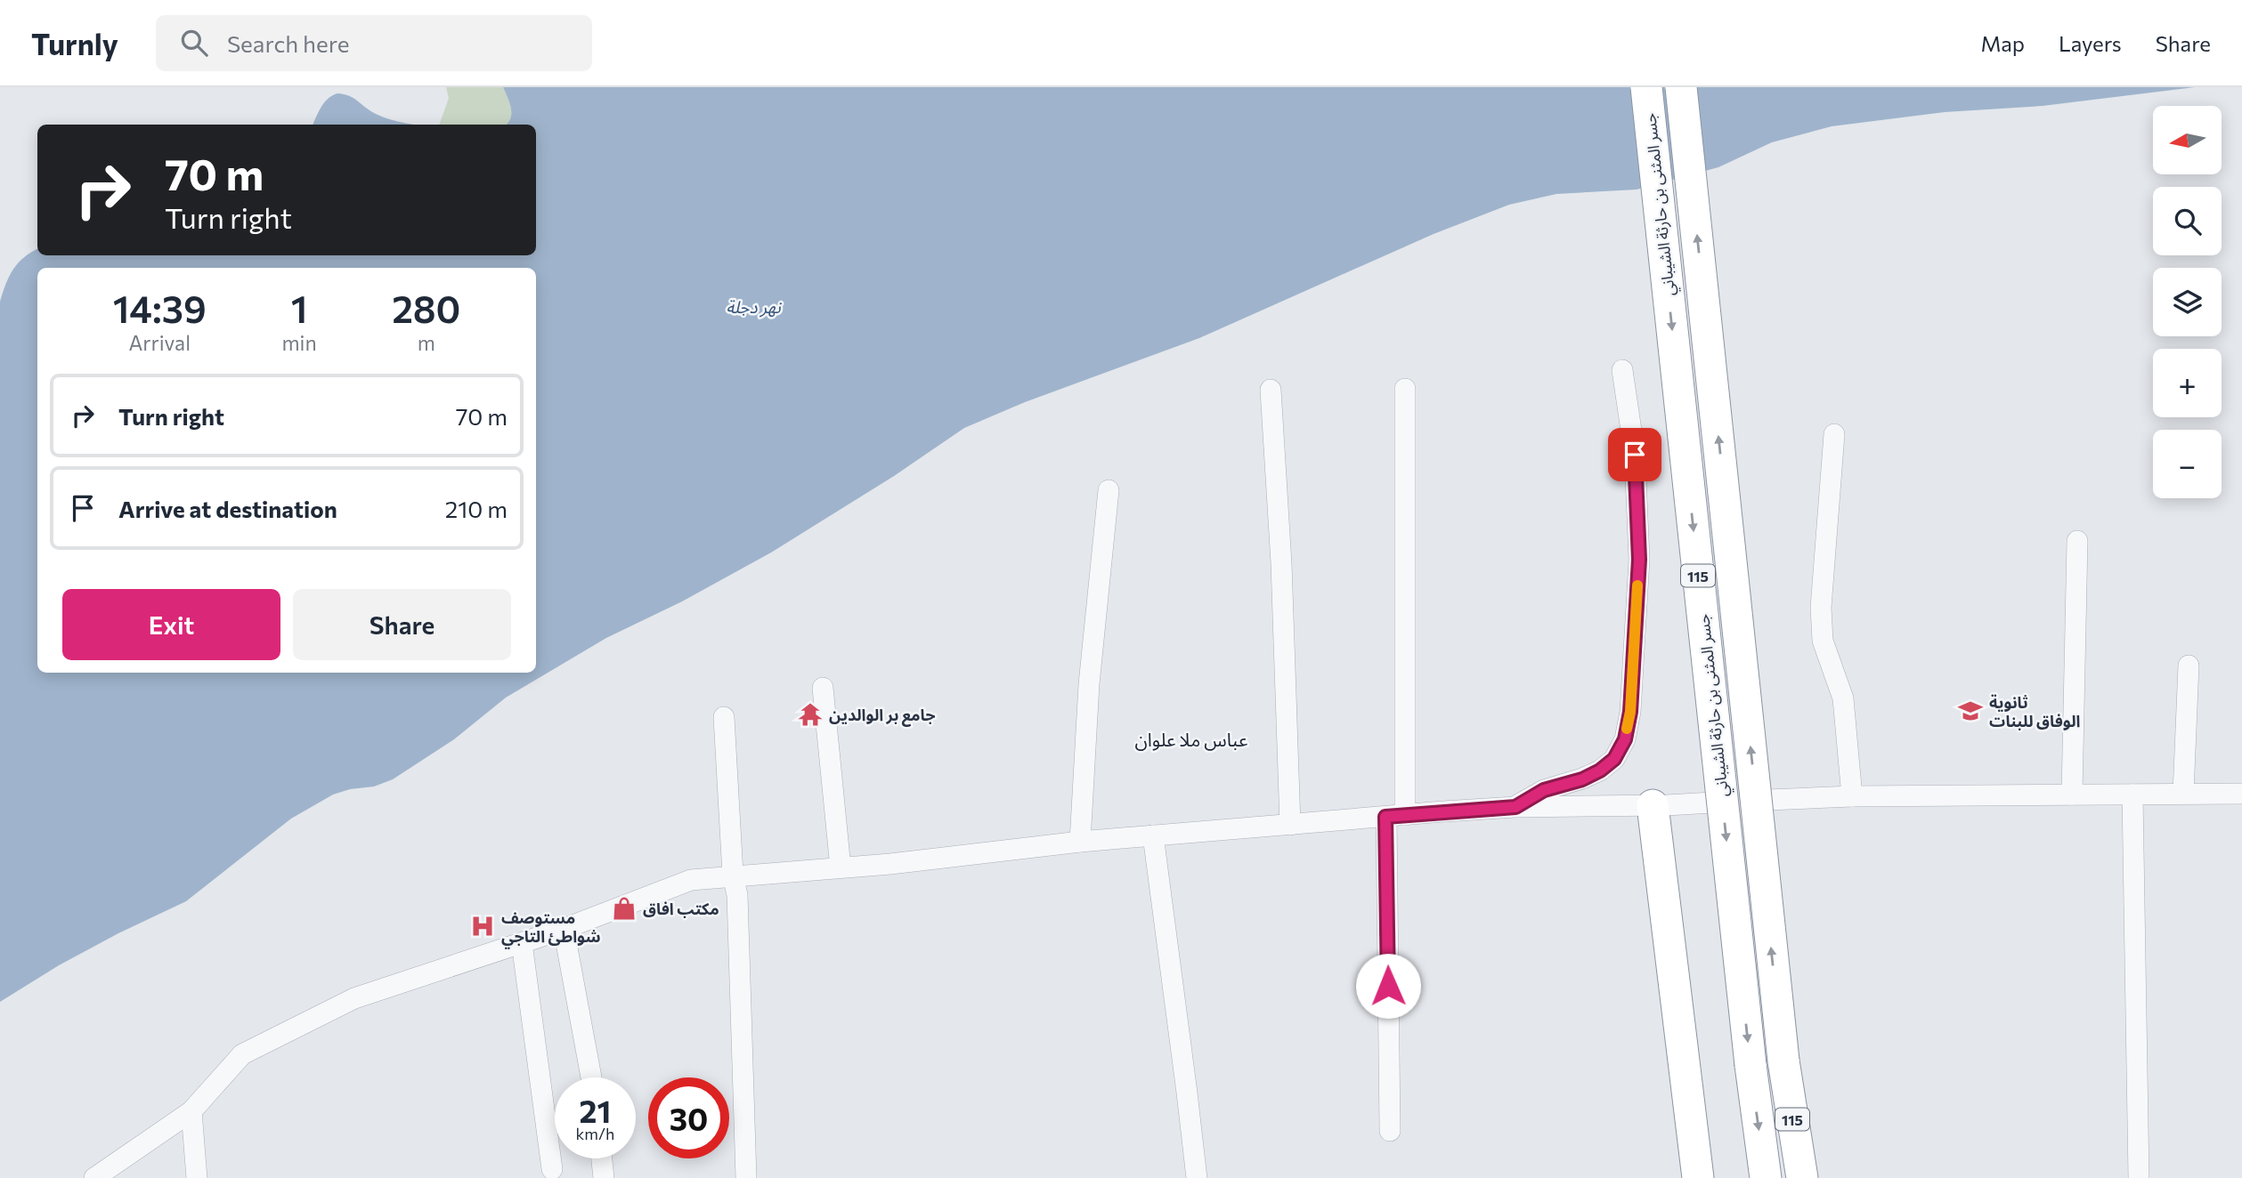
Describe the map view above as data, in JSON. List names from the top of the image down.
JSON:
{
  "streets": {
    "highway": ["جسر المثنى بن حارثة الشيباني", "115"]
  },
  "districts": ["عباس ملا علوان"],
  "water": ["نهر دجلة"],
  "places": {
    "school or university": ["ثانوية الوفاق للبنات"],
    "temple": ["جامع بر الوالدين"],
    "shop": ["مكتب افاق"],
    "hospital": ["مستوصف شواطئ التاجي"]
  },
  "north": "left",
  "page": {
    "header": "Turnly",
    "search": "Search here",
    "nav": ["Map", "Layers", "Share"],
    "map_buttons": ["+", "−"],
    "turn": ["70 m", "Turn right"],
    "eta": [
      "14:39",
      "Arrival",
      "1",
      "min",
      "280",
      "m"
    ],
    "list": [
      {
        "name": "Turn right",
        "value": "70 m"
      },
      {
        "name": "Arrive at destination",
        "value": "210 m"
      }
    ],
    "buttons": ["Exit", "Share"],
    "speed": "21 km/h",
    "limit": "30"
  }
}
